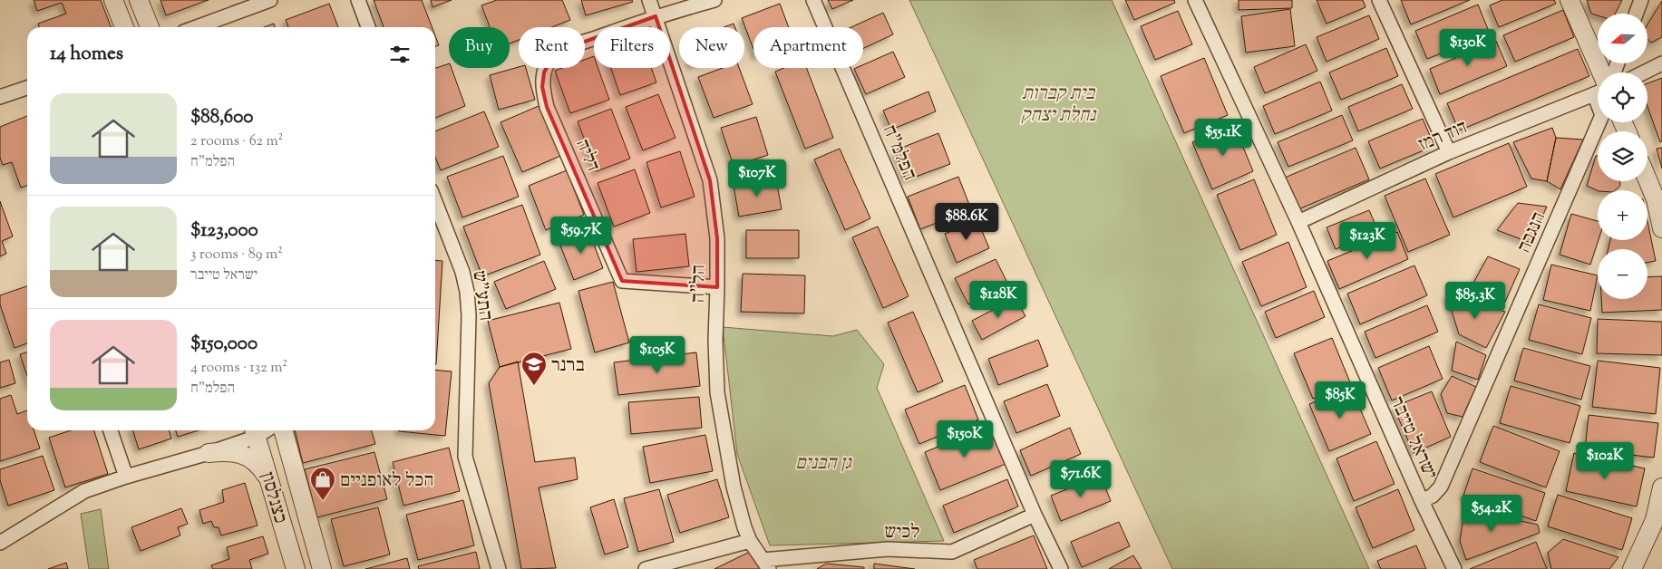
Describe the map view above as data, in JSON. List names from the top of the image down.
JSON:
{
  "streets": {
    "street": [
      "דוד רמז",
      "הפלמ\"ח",
      "דליה",
      "הנגבה",
      "הל\"ה",
      "התע\"ש",
      "ישראל טייבר",
      "כצנלסון",
      "לכיש"
    ]
  },
  "crossings": [
    ["דוד רמז", "ישראל טייבר"],
    ["הפלמ\"ח", "לכיש"],
    ["דליה", "הל\"ה"],
    ["הנגבה", "ישראל טייבר"],
    ["הל\"ה", "לכיש"]
  ],
  "parks": ["בית קברות נחלת יצחק", "גן הבנים"],
  "places": {
    "school or university": ["ברנר"],
    "shop": ["הכל לאופניים"]
  },
  "north": "left",
  "page": {
    "map_buttons": ["+", "−"],
    "chip": [
      "Buy",
      "Rent",
      "Filters",
      "New",
      "Apartment"
    ],
    "heading": "14 homes",
    "price": [
      "$130K",
      "$55.1K",
      "$107K",
      "$88.6K",
      "$59.7K",
      "$123K",
      "$128K",
      "$85.3K",
      "$105K",
      "$85K",
      "$150K",
      "$102K",
      "$71.6K",
      "$54.2K"
    ],
    "list": [
      {
        "name": "$88,600",
        "note": "2 rooms · 62 m² · הפלמ\"ח"
      },
      {
        "name": "$123,000",
        "note": "3 rooms · 89 m² · ישראל טייבר"
      },
      {
        "name": "$150,000",
        "note": "4 rooms · 132 m² · הפלמ\"ח"
      }
    ]
  }
}
